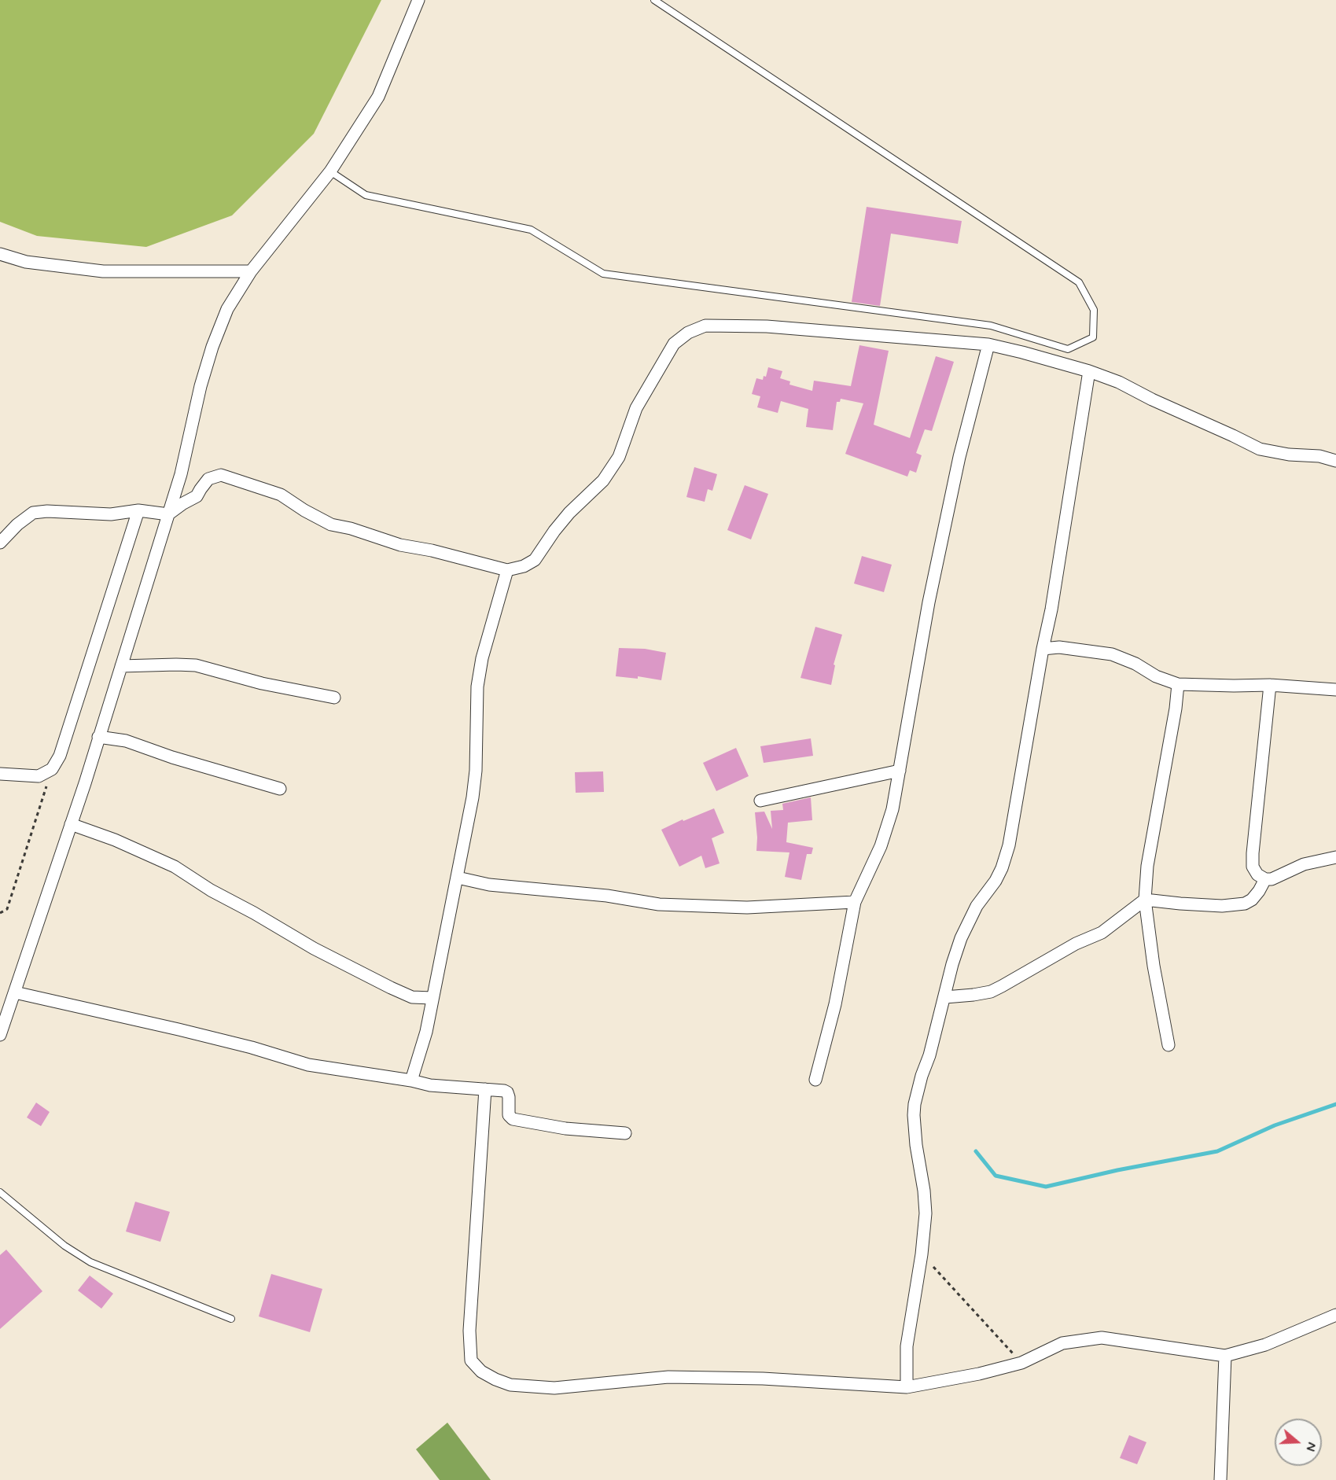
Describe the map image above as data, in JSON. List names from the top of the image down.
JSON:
{
  "north": "right"
}
